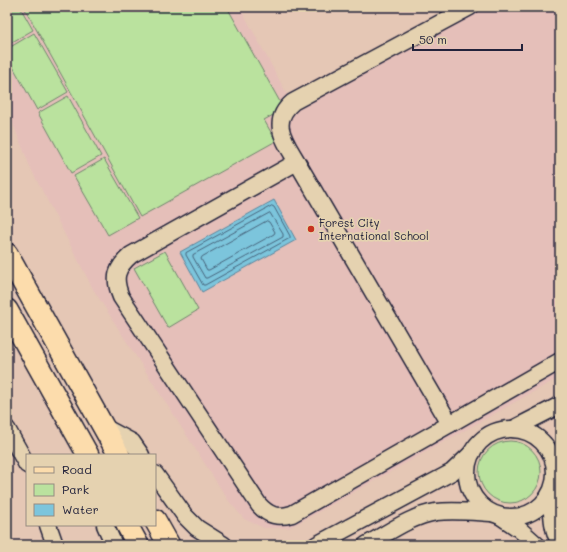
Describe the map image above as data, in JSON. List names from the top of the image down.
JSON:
{
  "places": ["Forest City International School"],
  "legend": ["Road", "Park", "Water"],
  "scale_bar": "50 m"
}
